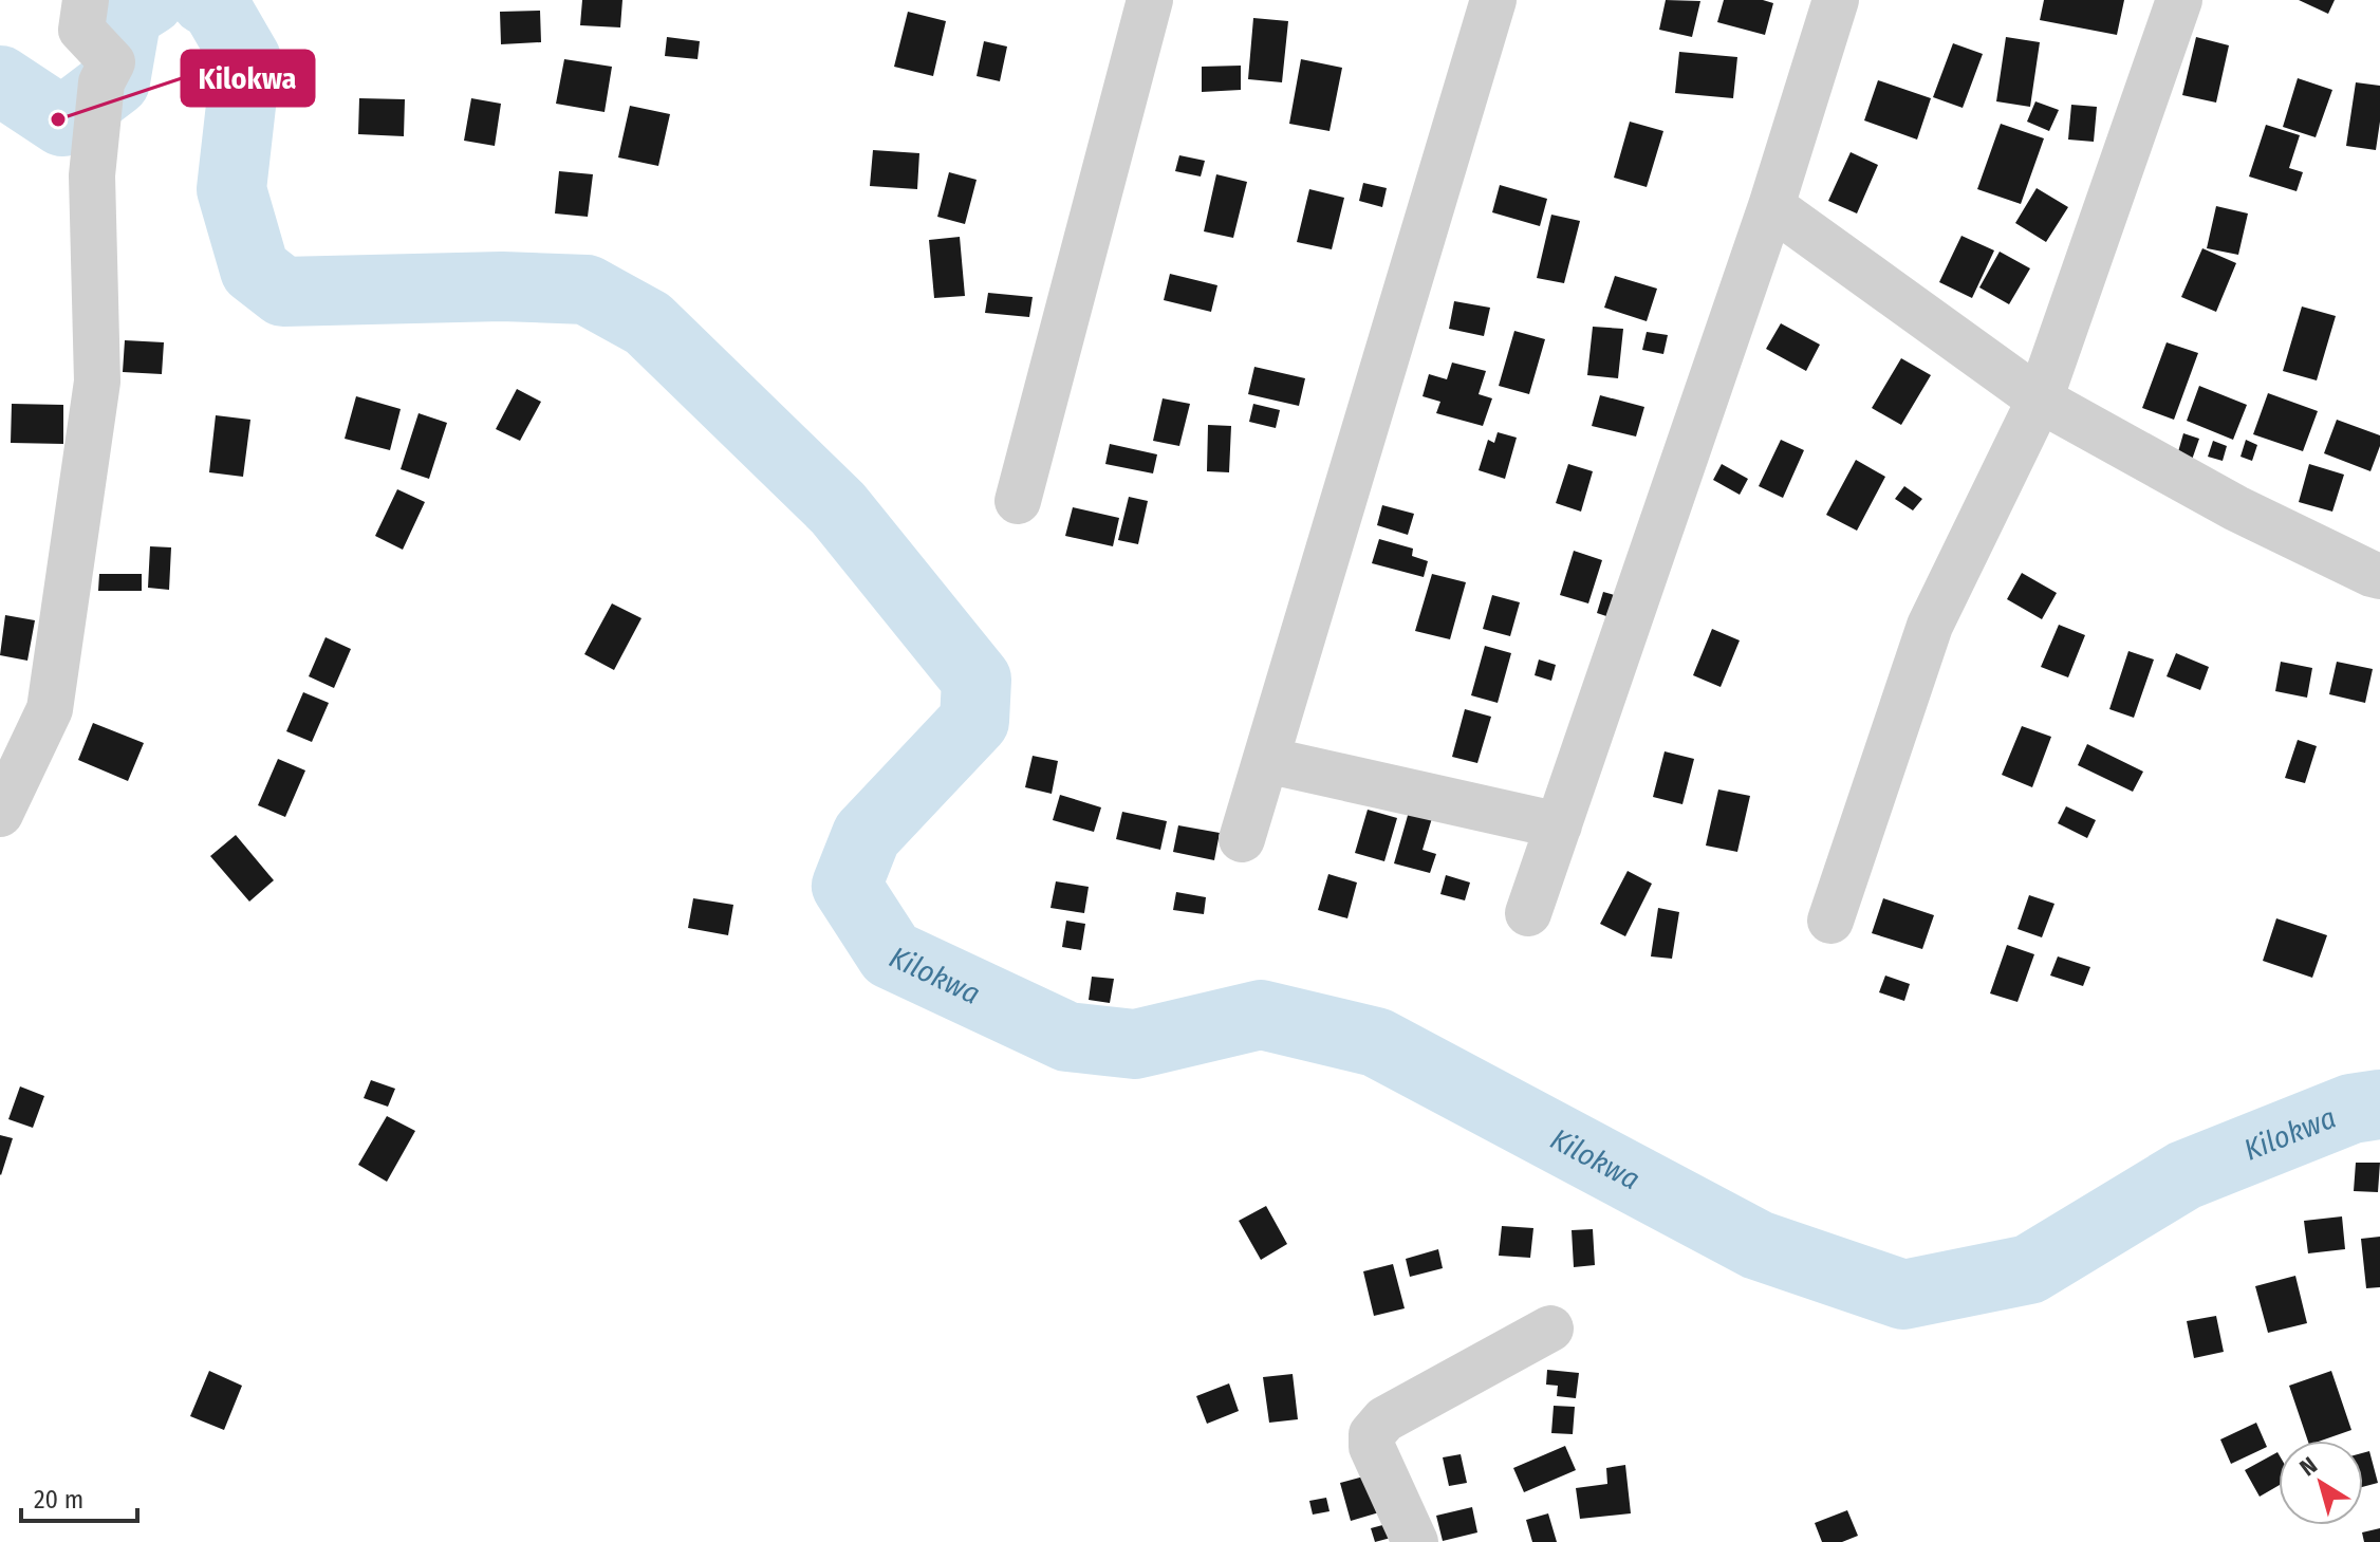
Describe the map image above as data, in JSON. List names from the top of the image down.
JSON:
{
  "water": ["Kilokwa"],
  "places": ["Kilokwa"],
  "scale_bar": "20 m",
  "north": "top left"
}
